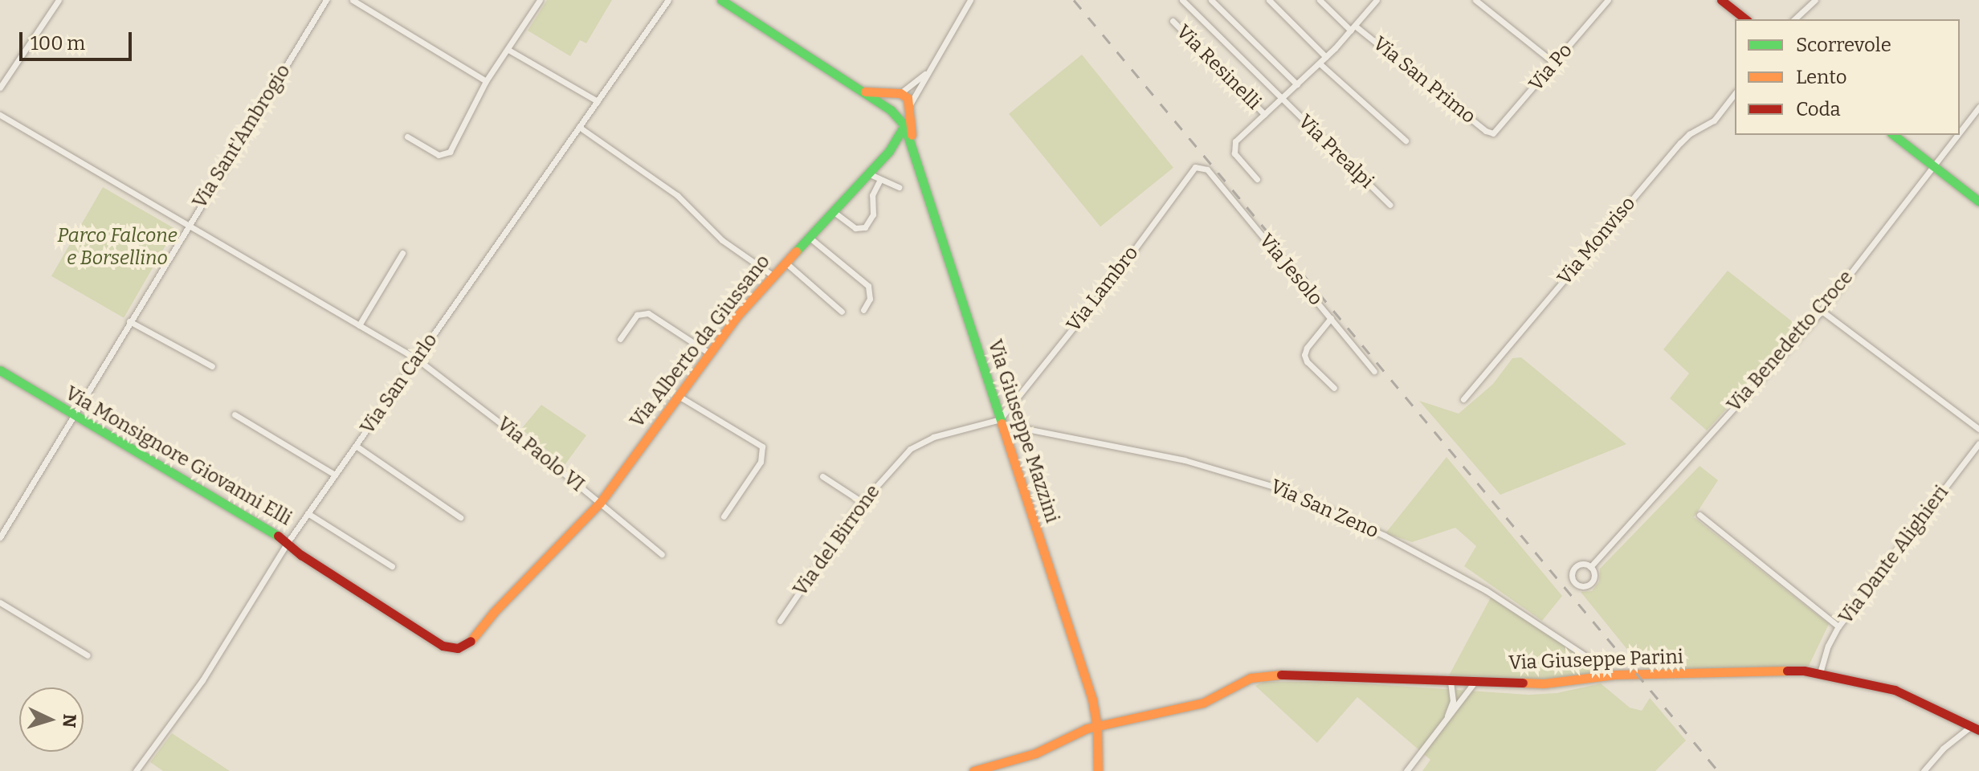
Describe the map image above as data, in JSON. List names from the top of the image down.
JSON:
{
  "streets": {
    "street": [
      "Via Resinelli",
      "Via Po",
      "Via San Primo",
      "Via Sant'Ambrogio",
      "Via Prealpi",
      "Via Monviso",
      "Via Jesolo",
      "Via Lambro",
      "Via Alberto da Giussano",
      "Via Benedetto Croce",
      "Via San Carlo",
      "Via Giuseppe Mazzini",
      "Via Paolo VI",
      "Via Monsignore Giovanni Elli",
      "Via San Zeno",
      "Via del Birrone",
      "Via Dante Alighieri",
      "Via Giuseppe Parini"
    ]
  },
  "crossings": [
    ["Via Resinelli", "Via Prealpi"],
    ["Via Po", "Via San Primo"],
    ["Via San Primo", "Via Prealpi"],
    ["Via Sant'Ambrogio", "Via Paolo VI"],
    ["Via Sant'Ambrogio", "Via Monsignore Giovanni Elli"],
    ["Via Jesolo", "Via Lambro"],
    ["Via Lambro", "Via Giuseppe Mazzini"],
    ["Via Lambro", "Via San Zeno"],
    ["Via Lambro", "Via del Birrone"],
    ["Via Alberto da Giussano", "Via Giuseppe Mazzini"],
    ["Via Alberto da Giussano", "Via Paolo VI"],
    ["Via Alberto da Giussano", "Via Monsignore Giovanni Elli"],
    ["Via San Carlo", "Via Paolo VI"],
    ["Via San Carlo", "Via Monsignore Giovanni Elli"],
    ["Via Giuseppe Mazzini", "Via San Zeno"],
    ["Via Giuseppe Mazzini", "Via del Birrone"],
    ["Via Giuseppe Mazzini", "Via Giuseppe Parini"],
    ["Via Paolo VI", "Via Monsignore Giovanni Elli"],
    ["Via San Zeno", "Via del Birrone"],
    ["Via San Zeno", "Via Giuseppe Parini"],
    ["Via Dante Alighieri", "Via Giuseppe Parini"]
  ],
  "parks": ["Parco Falcone e Borsellino"],
  "legend": ["Scorrevole", "Lento", "Coda"],
  "scale_bar": "100 m",
  "north": "right"
}
